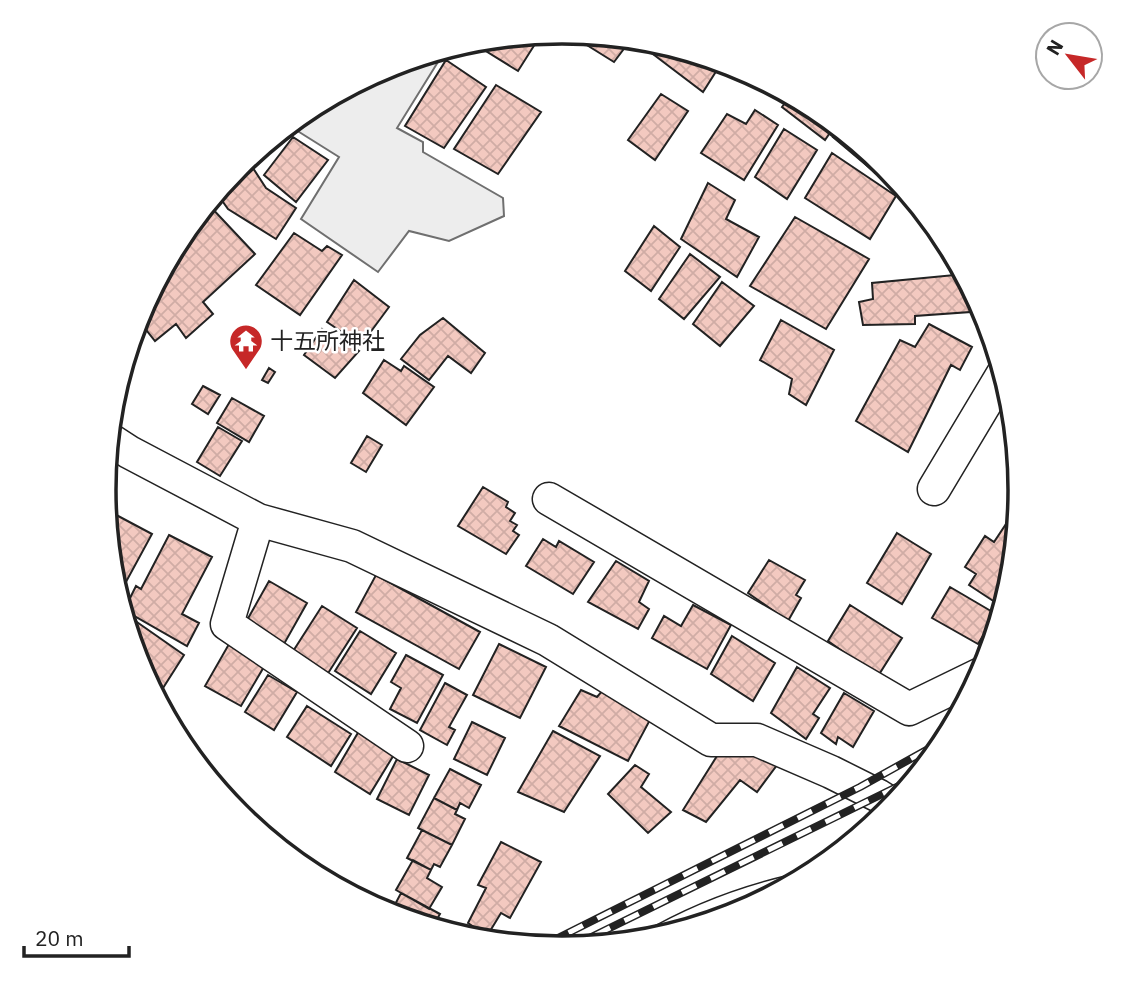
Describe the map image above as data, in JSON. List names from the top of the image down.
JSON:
{
  "places": {
    "temple": ["十五所神社"]
  },
  "scale_bar": "20 m",
  "north": "top left"
}
